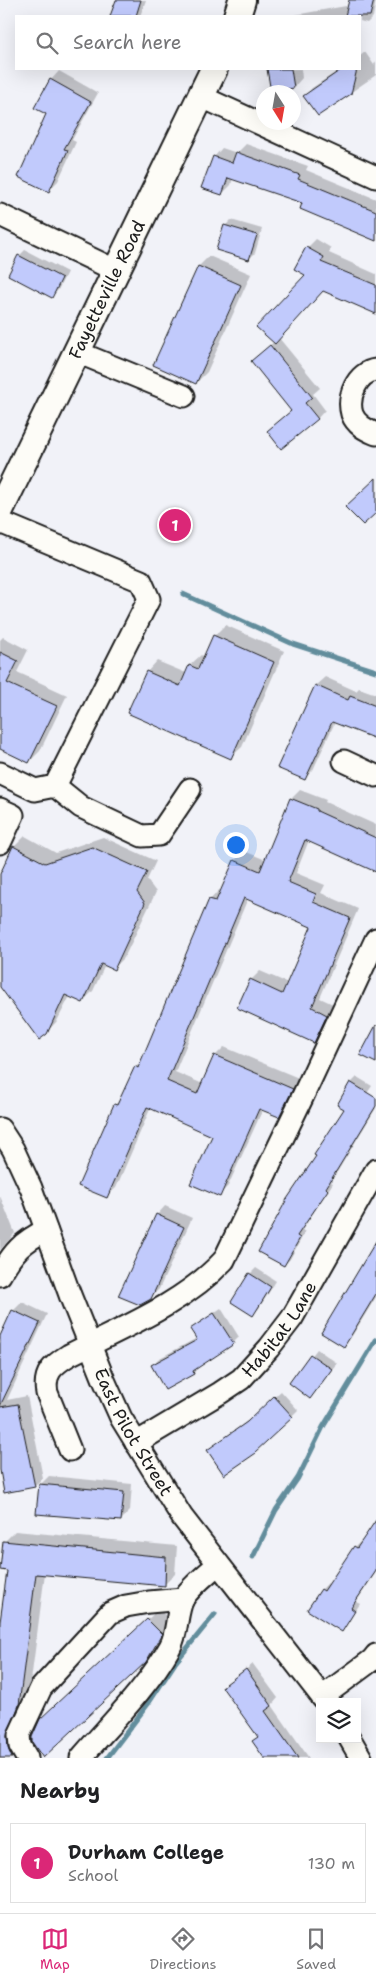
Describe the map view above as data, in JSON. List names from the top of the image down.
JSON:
{
  "streets": {
    "main road": ["Fayetteville Road"],
    "street": ["Habitat Lane", "East Pilot Street"]
  },
  "crossings": [
    ["Habitat Lane", "East Pilot Street"]
  ],
  "north": "bottom",
  "page": {
    "search": "Search here",
    "pins": "1",
    "heading": "Nearby",
    "list": [
      {
        "mark": "1",
        "name": "Durham College",
        "note": "School",
        "value": "130 m"
      }
    ],
    "nav": ["Map", "Directions", "Saved"]
  }
}
